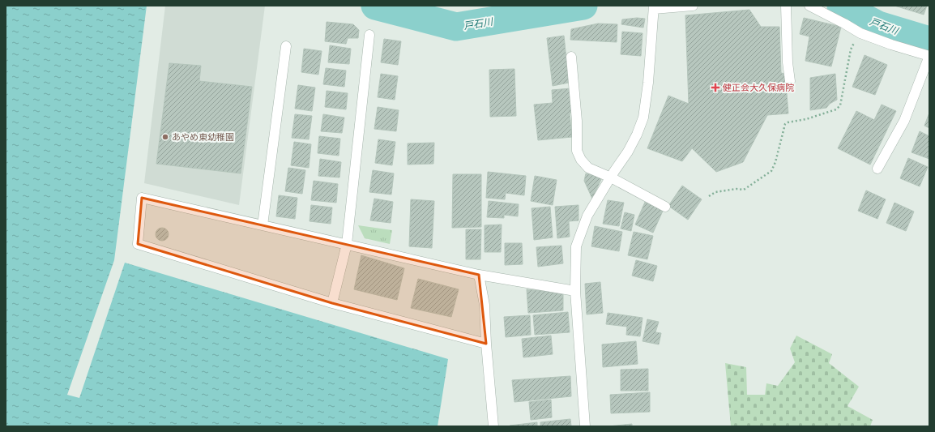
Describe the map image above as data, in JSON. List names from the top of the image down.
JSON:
{
  "water": ["戸石川"],
  "places": {
    "health": ["健正会大久保病院"],
    "other": ["あやめ東幼稚園"]
  }
}
